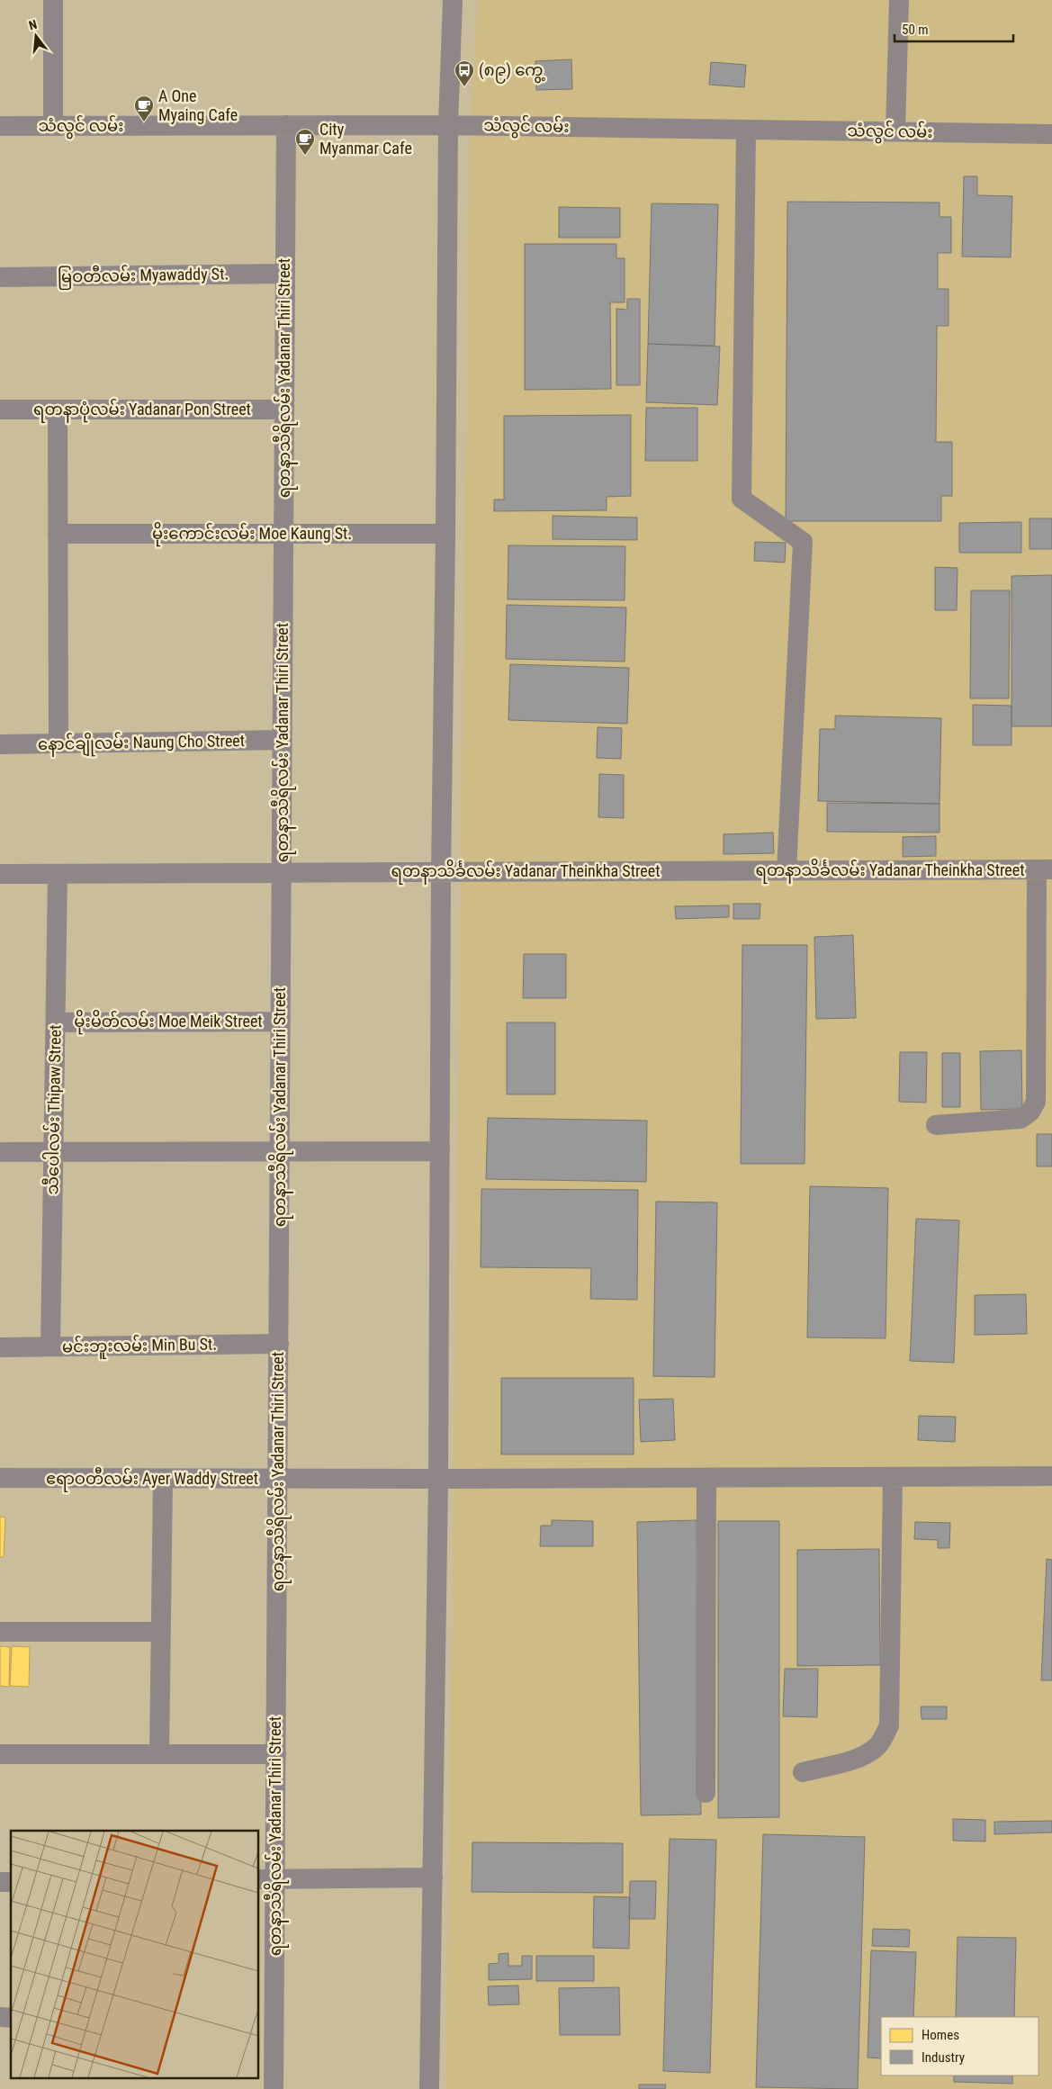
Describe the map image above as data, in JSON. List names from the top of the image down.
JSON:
{
  "streets": {
    "street": [
      "သံလွင် လမ်း",
      "မြဝတီလမ်း Myawaddy St.",
      "ရတနာသီရိလမ်း Yadanar Thiri Street",
      "ရတနာပုံလမ်း Yadanar Pon Street",
      "မိုးကောင်းလမ်း Moe Kaung St.",
      "နောင်ချိုလမ်း Naung Cho Street",
      "ရတနာသိင်္ခလမ်း Yadanar Theinkha Street",
      "မိုးမိတ်လမ်း Moe Meik Street",
      "သီပေါလမ်း Thipaw Street",
      "မင်းဘူးလမ်း Min Bu St.",
      "ဧရာဝတီလမ်း Ayer Waddy Street"
    ]
  },
  "crossings": [
    ["သံလွင် လမ်း", "ရတနာသီရိလမ်း Yadanar Thiri Street"],
    ["မြဝတီလမ်း Myawaddy St.", "ရတနာသီရိလမ်း Yadanar Thiri Street"],
    ["ရတနာသီရိလမ်း Yadanar Thiri Street", "ရတနာပုံလမ်း Yadanar Pon Street"],
    ["ရတနာသီရိလမ်း Yadanar Thiri Street", "မိုးကောင်းလမ်း Moe Kaung St."],
    ["ရတနာသီရိလမ်း Yadanar Thiri Street", "နောင်ချိုလမ်း Naung Cho Street"],
    ["ရတနာသီရိလမ်း Yadanar Thiri Street", "ရတနာသိင်္ခလမ်း Yadanar Theinkha Street"],
    ["ရတနာသီရိလမ်း Yadanar Thiri Street", "မိုးမိတ်လမ်း Moe Meik Street"],
    ["ရတနာသီရိလမ်း Yadanar Thiri Street", "မင်းဘူးလမ်း Min Bu St."],
    ["ရတနာသီရိလမ်း Yadanar Thiri Street", "ဧရာဝတီလမ်း Ayer Waddy Street"],
    ["ရတနာသိင်္ခလမ်း Yadanar Theinkha Street", "သီပေါလမ်း Thipaw Street"],
    ["မိုးမိတ်လမ်း Moe Meik Street", "သီပေါလမ်း Thipaw Street"],
    ["သီပေါလမ်း Thipaw Street", "မင်းဘူးလမ်း Min Bu St."]
  ],
  "places": {
    "bus stop": ["(၈၉) ကွေ့"],
    "cafe": ["A One Myaing Cafe", "City Myanmar Cafe"]
  },
  "legend": ["Homes", "Industry"],
  "scale_bar": "50 m",
  "north": "top"
}
